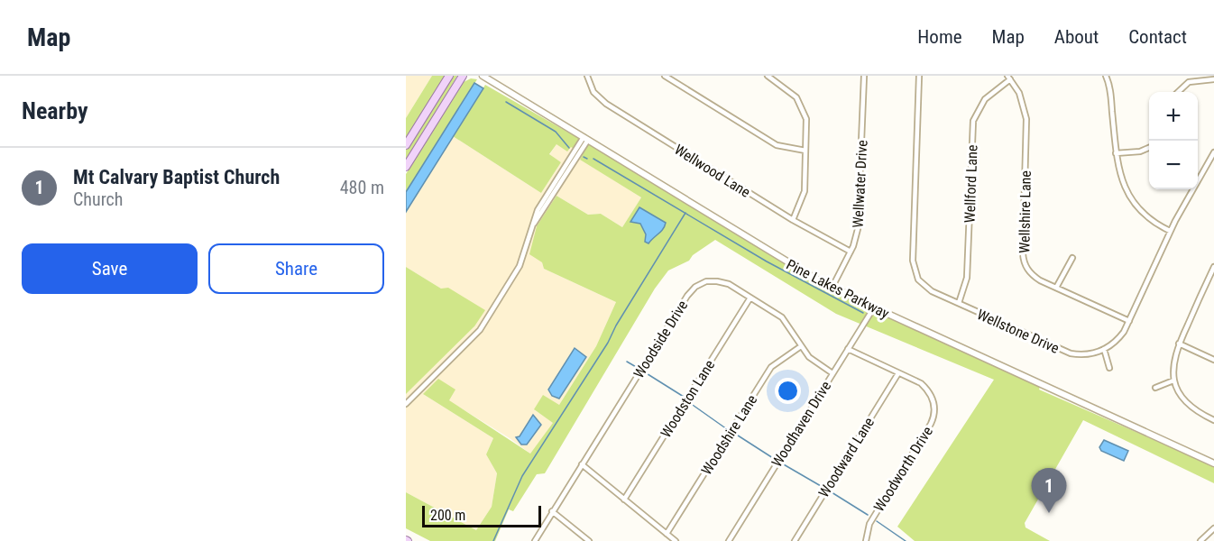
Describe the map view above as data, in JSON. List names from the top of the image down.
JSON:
{
  "streets": {
    "street": [
      "Wellwood Lane",
      "Wellwater Drive",
      "Wellford Lane",
      "Wellshire Lane",
      "Pine Lakes Parkway",
      "Wellstone Drive",
      "Woodside Drive",
      "Woodston Lane",
      "Woodhaven Drive",
      "Woodshire Lane",
      "Woodward Lane",
      "Woodworth Drive"
    ]
  },
  "crossings": [
    ["Wellwood Lane", "Wellwater Drive"],
    ["Wellwater Drive", "Pine Lakes Parkway"],
    ["Wellford Lane", "Wellshire Lane"],
    ["Wellford Lane", "Wellstone Drive"],
    ["Pine Lakes Parkway", "Woodhaven Drive"],
    ["Woodside Drive", "Woodston Lane"],
    ["Woodside Drive", "Woodhaven Drive"],
    ["Woodside Drive", "Woodshire Lane"],
    ["Woodhaven Drive", "Woodworth Drive"],
    ["Woodward Lane", "Woodworth Drive"]
  ],
  "scale_bar": "200 m",
  "page": {
    "header": "Map",
    "nav": [
      "Home",
      "Map",
      "About",
      "Contact"
    ],
    "heading": "Nearby",
    "map_buttons": ["+", "−"],
    "list": [
      {
        "mark": "1",
        "name": "Mt Calvary Baptist Church",
        "note": "Church",
        "value": "480 m"
      }
    ],
    "buttons": ["Save", "Share"],
    "pins": "1",
    "scale": "200 m"
  }
}
